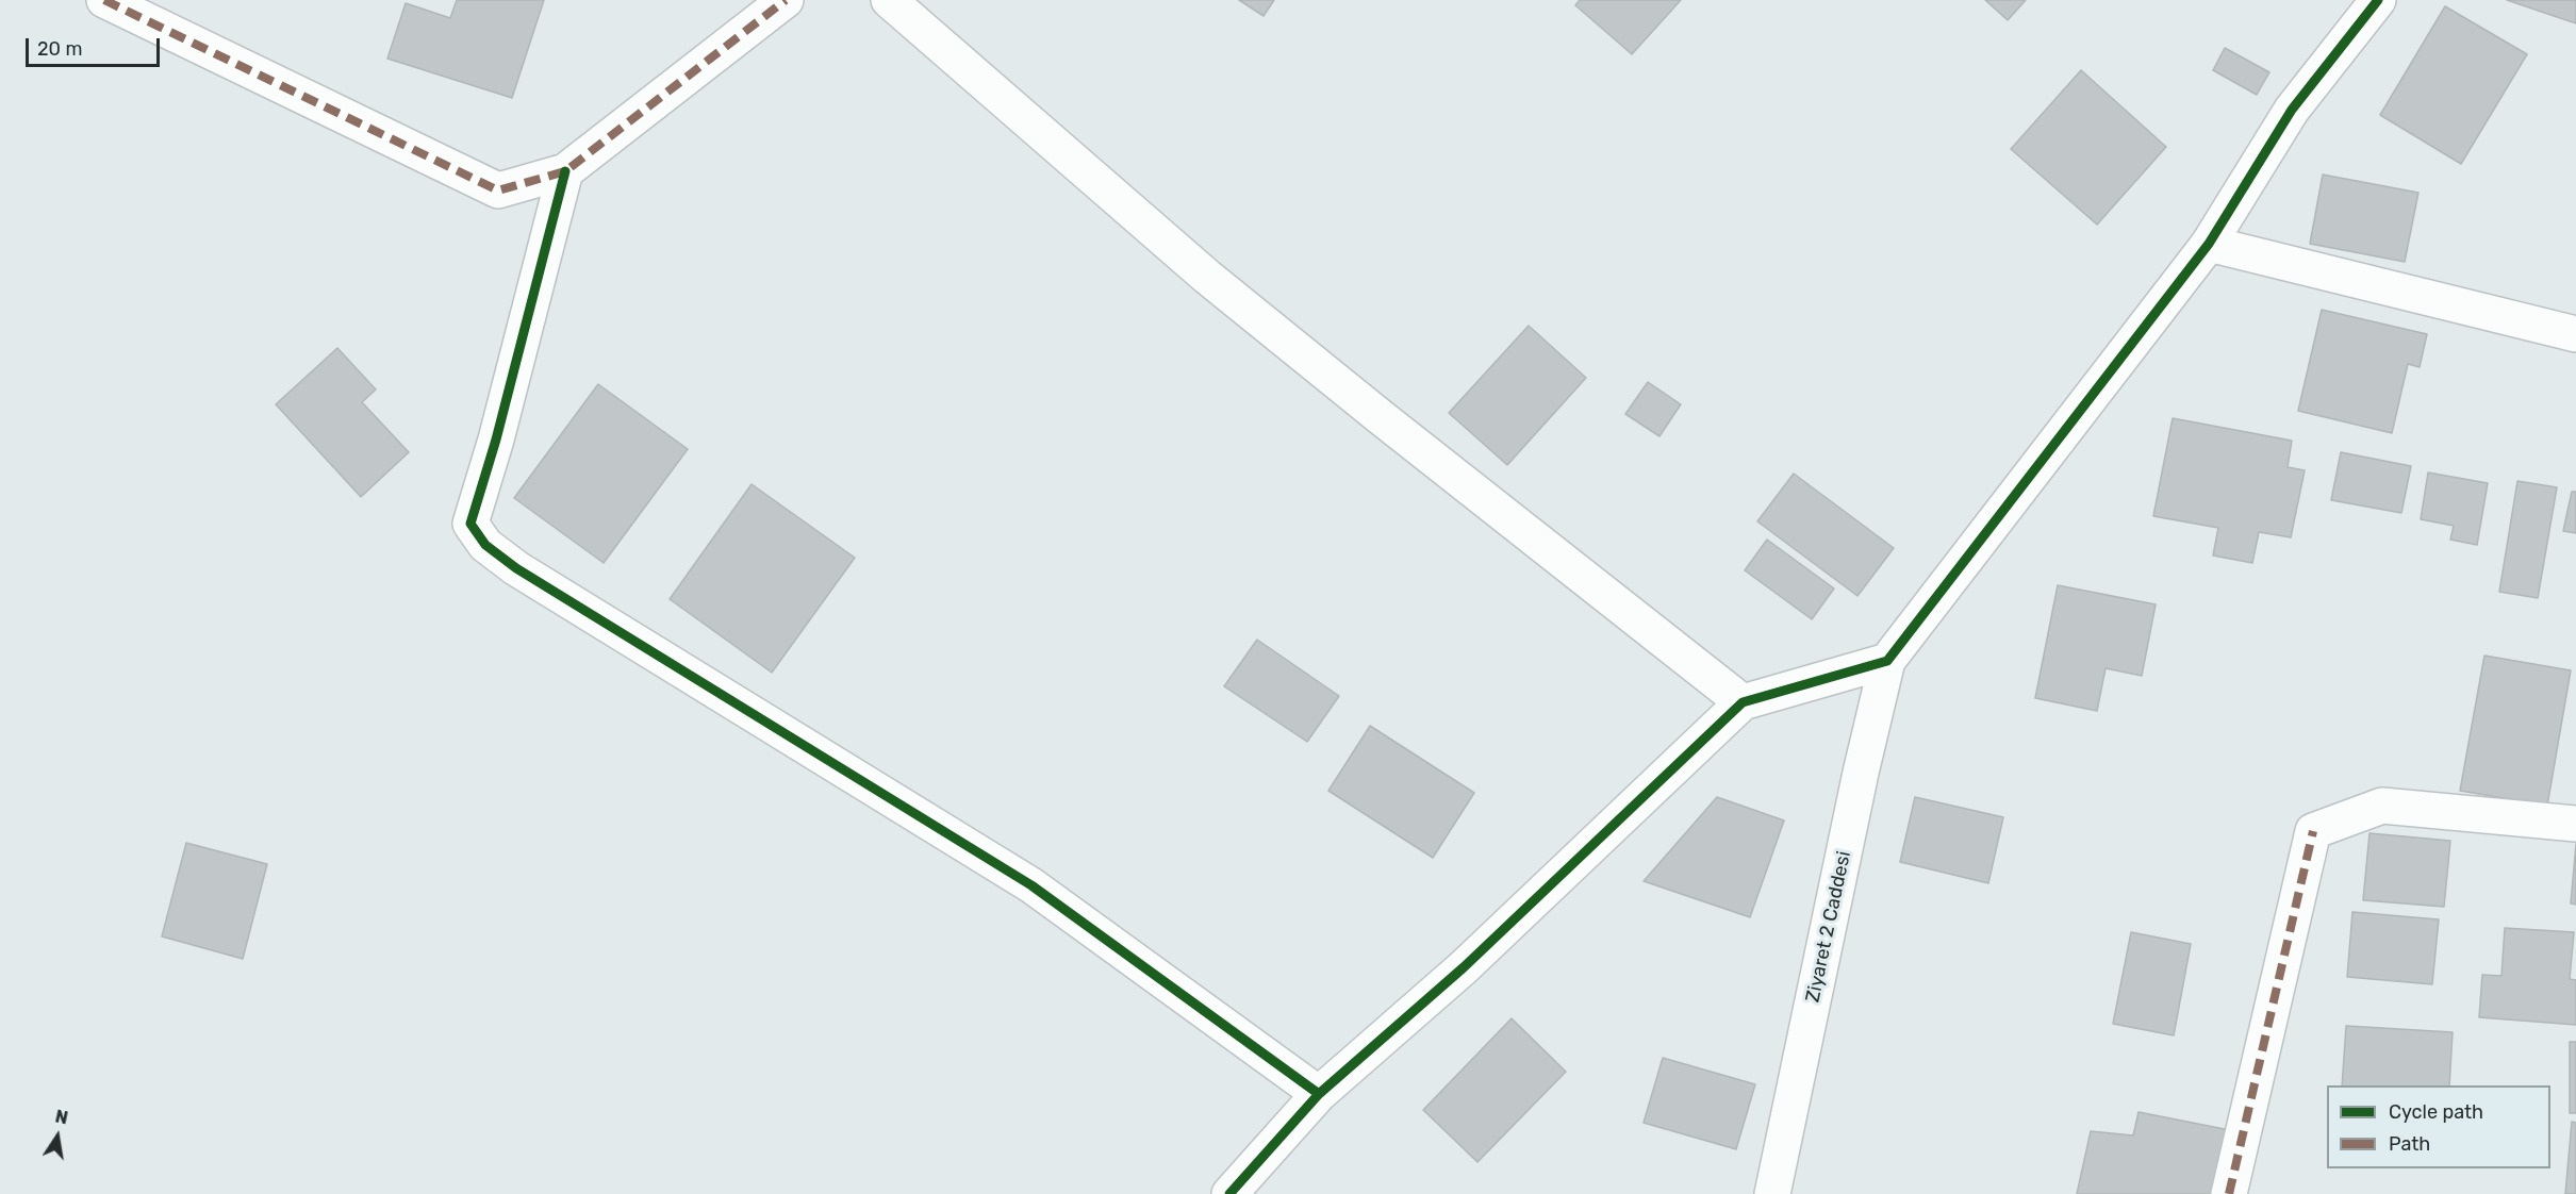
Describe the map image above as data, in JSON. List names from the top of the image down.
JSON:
{
  "streets": {
    "street": ["Ziyaret 2 Caddesi"]
  },
  "legend": ["Cycle path", "Path"],
  "scale_bar": "20 m",
  "north": "top"
}
